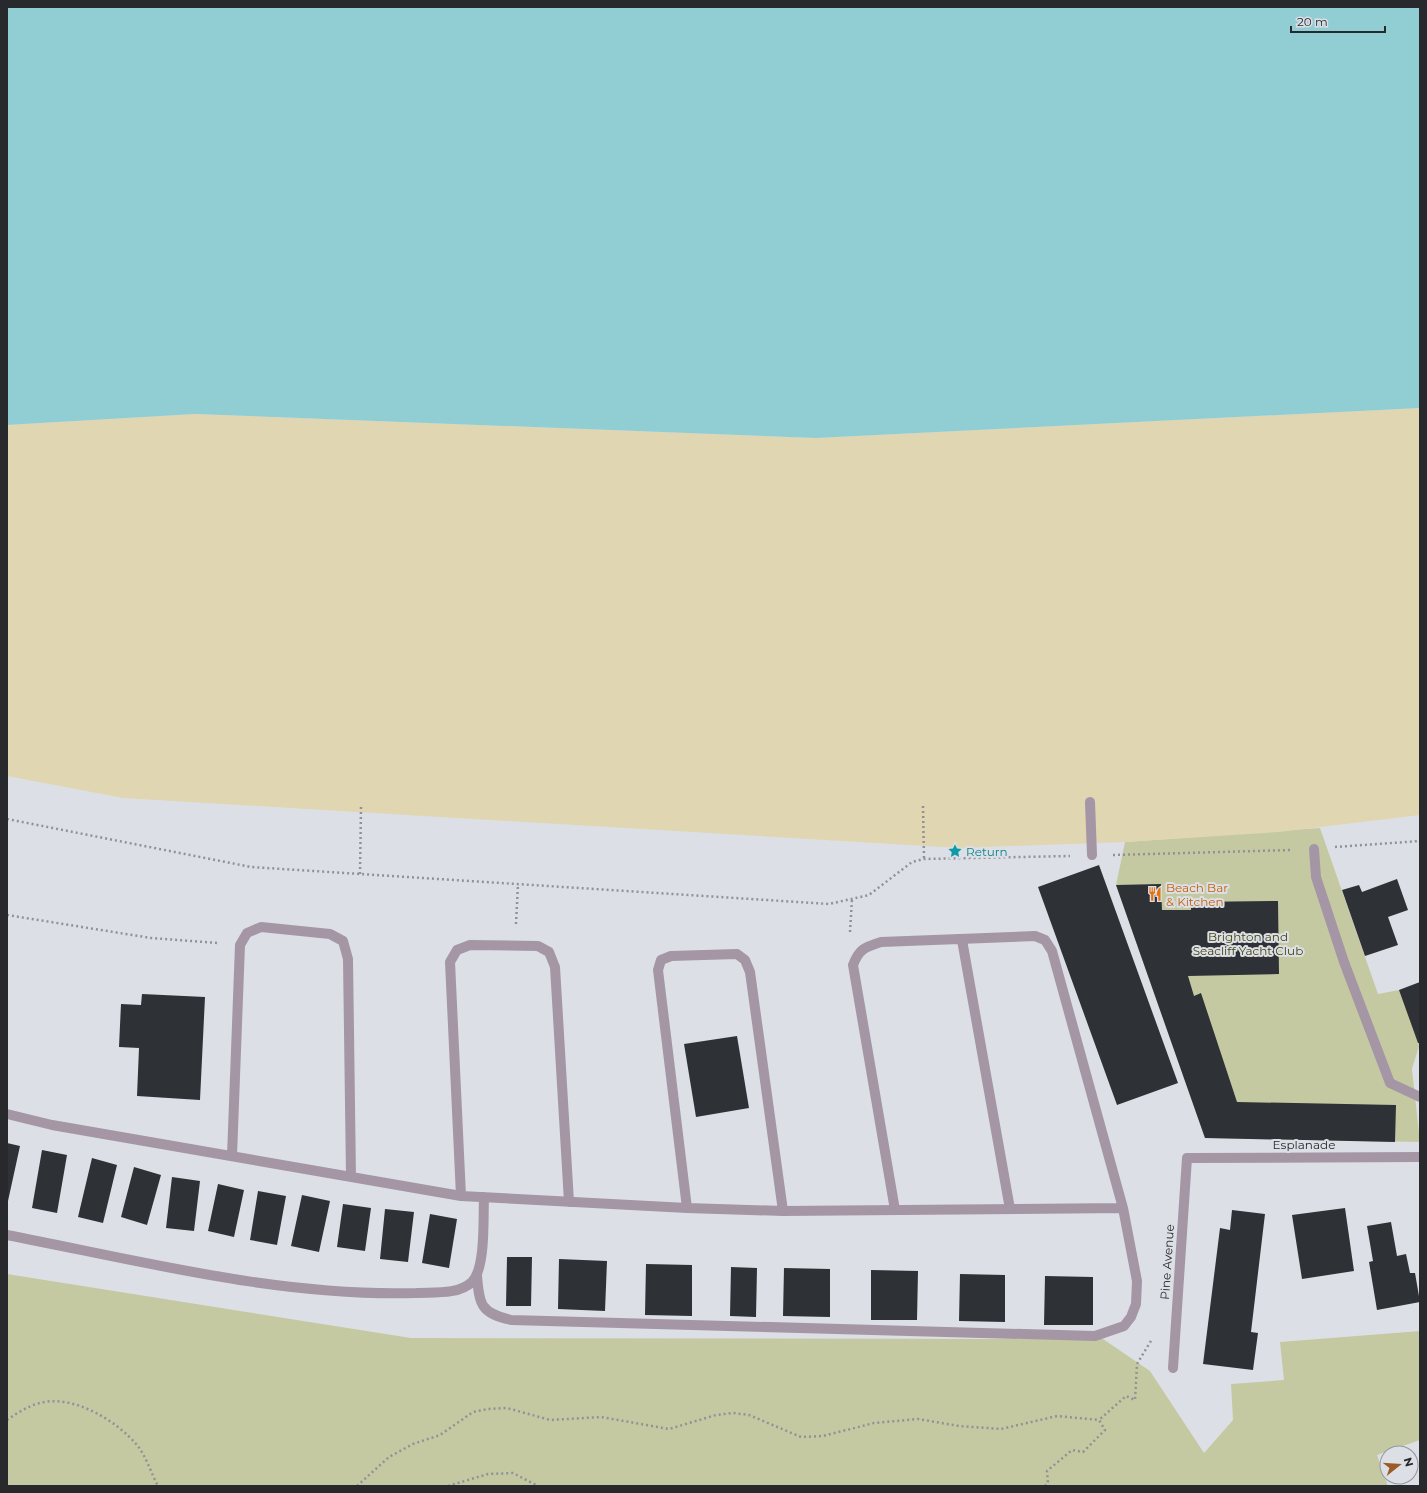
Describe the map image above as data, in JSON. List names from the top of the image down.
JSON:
{
  "streets": {
    "street": ["Esplanade", "Pine Avenue"]
  },
  "crossings": [
    ["Esplanade", "Pine Avenue"]
  ],
  "parks": ["Brighton and Seacliff Yacht Club"],
  "places": {
    "place": ["Return"],
    "restaurant": ["Beach Bar & Kitchen"]
  },
  "scale_bar": "20 m",
  "north": "right"
}
